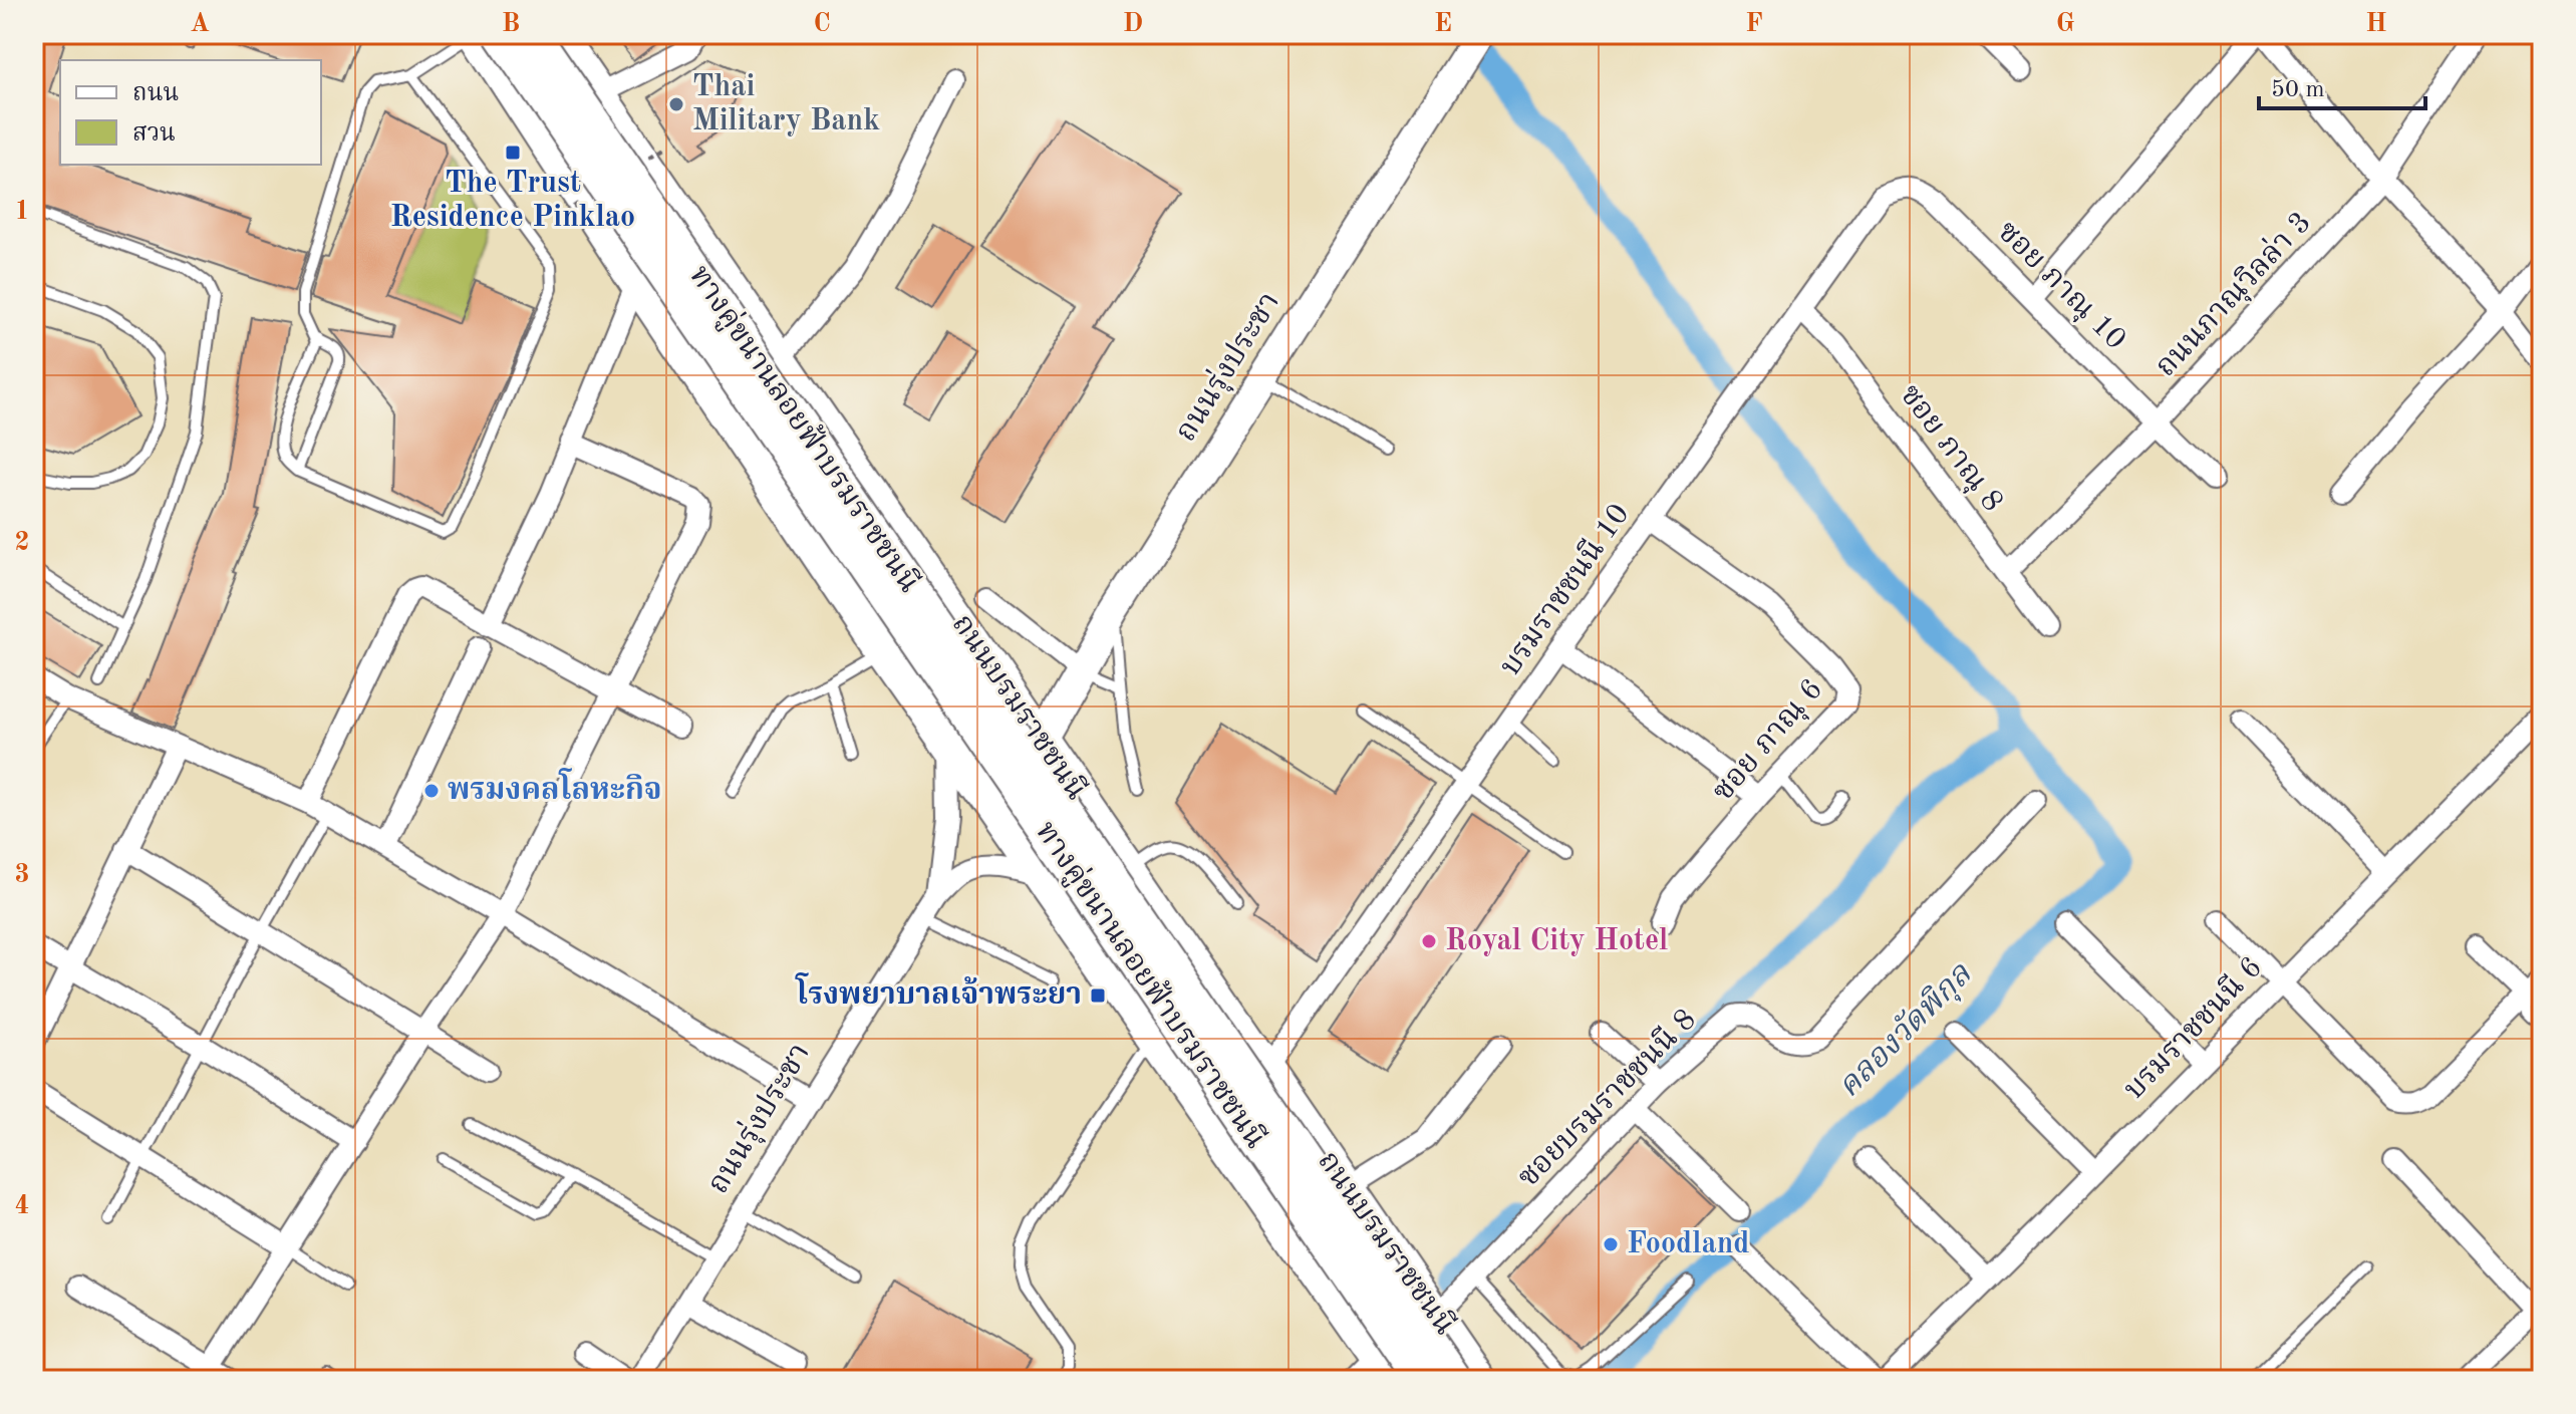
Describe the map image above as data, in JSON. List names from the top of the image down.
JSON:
{
  "streets": {
    "main road": ["ทางคู่ขนานลอยฟ้าบรมราชชนนี", "ถนนบรมราชชนนี"],
    "street": [
      "ซอย ภาณุ 10",
      "ถนนภาณุวิลล่า 3",
      "ถนนรุ่งประชา",
      "ซอย ภาณุ 8",
      "บรมราชชนนี 10",
      "ซอย ภาณุ 6",
      "บรมราชชนนี 6",
      "ซอยบรมราชชนนี 8"
    ]
  },
  "crossings": [
    ["ซอย ภาณุ 10", "ถนนภาณุวิลล่า 3"],
    ["ซอย ภาณุ 10", "บรมราชชนนี 10"],
    ["ถนนภาณุวิลล่า 3", "ซอย ภาณุ 8"],
    ["ถนนรุ่งประชา", "ถนนบรมราชชนนี"],
    ["ซอย ภาณุ 8", "บรมราชชนนี 10"],
    ["บรมราชชนนี 10", "ถนนบรมราชชนนี"],
    ["บรมราชชนนี 10", "ซอย ภาณุ 6"],
    ["ถนนบรมราชชนนี", "ซอยบรมราชชนนี 8"]
  ],
  "water": ["คลองวัดพิกุล"],
  "places": {
    "other": [
      "Thai Military Bank",
      "พรมงคลโลหะกิจ",
      "Royal City Hotel",
      "Foodland"
    ],
    "transit": ["The Trust Residence Pinklao", "โรงพยาบาลเจ้าพระยา"]
  },
  "legend": ["ถนน", "สวน"],
  "scale_bar": "50 m",
  "grid": {
    "columns": [
      "A",
      "B",
      "C",
      "D",
      "E",
      "F",
      "G",
      "H"
    ],
    "rows": [
      "1",
      "2",
      "3",
      "4"
    ]
  }
}
